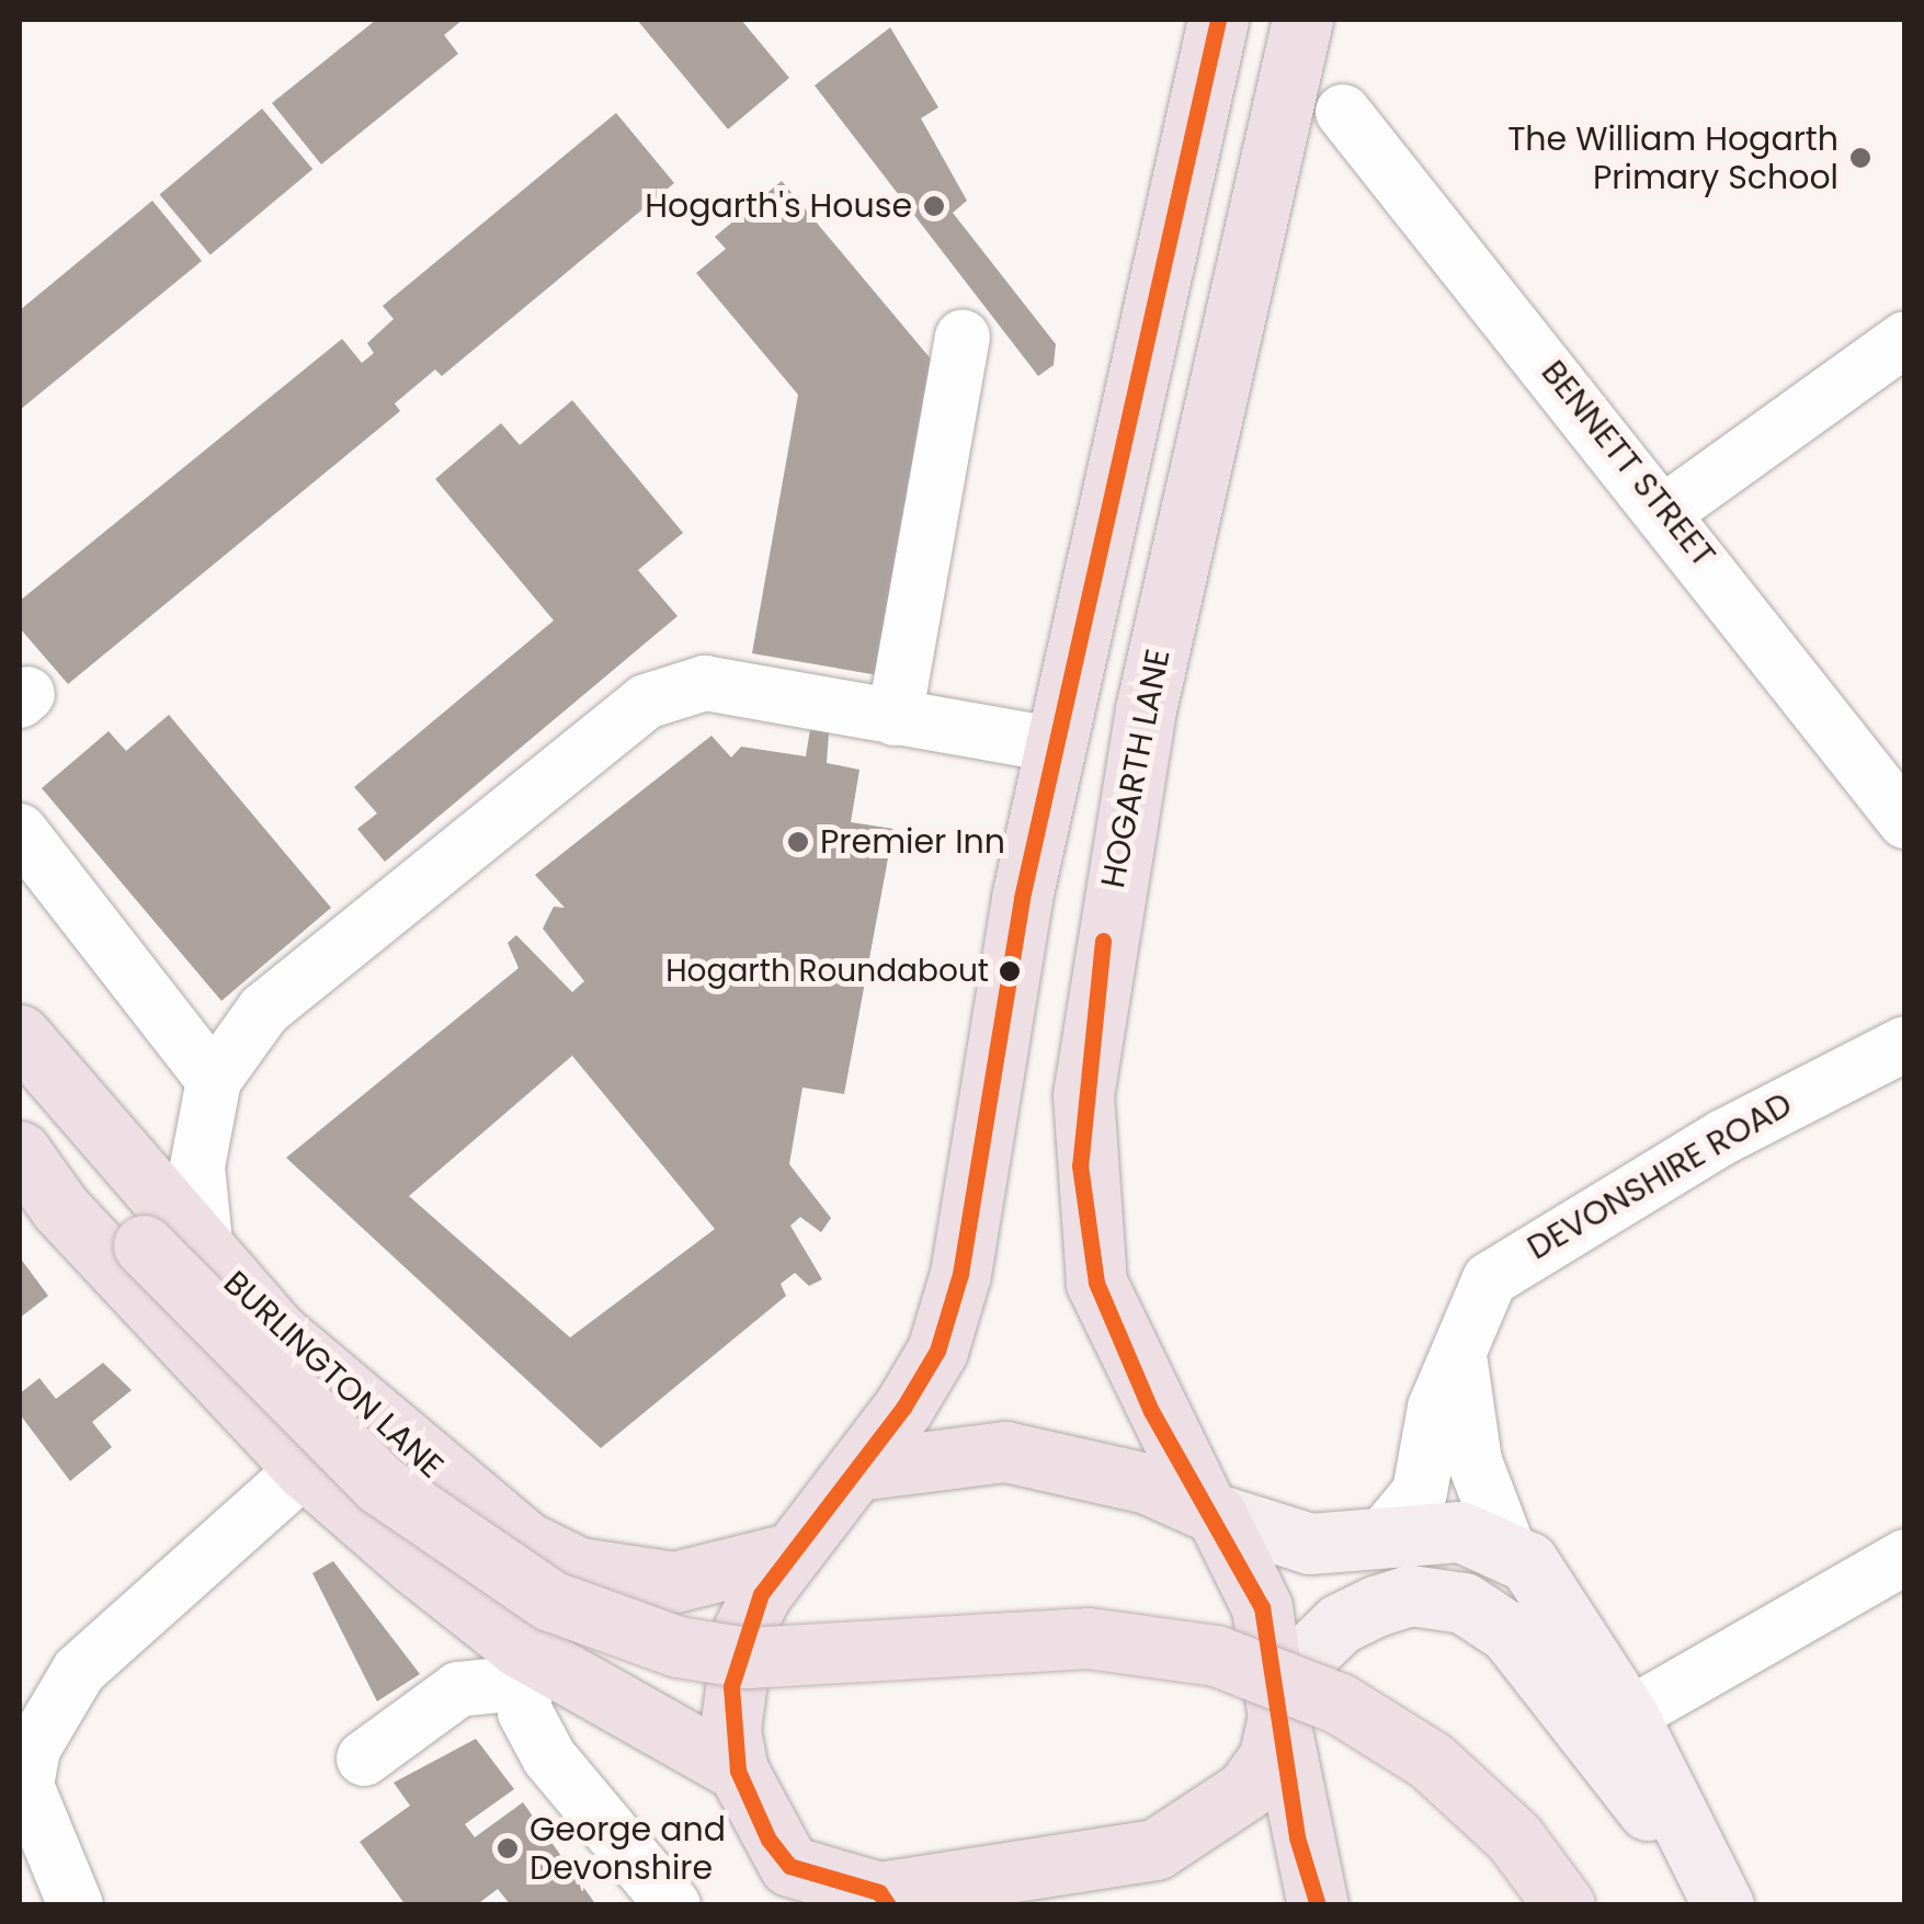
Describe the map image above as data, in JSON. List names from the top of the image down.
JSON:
{
  "streets": {
    "highway": ["HOGARTH LANE", "BURLINGTON LANE"],
    "street": ["BENNETT STREET", "DEVONSHIRE ROAD"]
  },
  "places": [
    "The William Hogarth Primary School",
    "Hogarth's House",
    "Premier Inn",
    "Hogarth Roundabout",
    "George and Devonshire"
  ]
}
